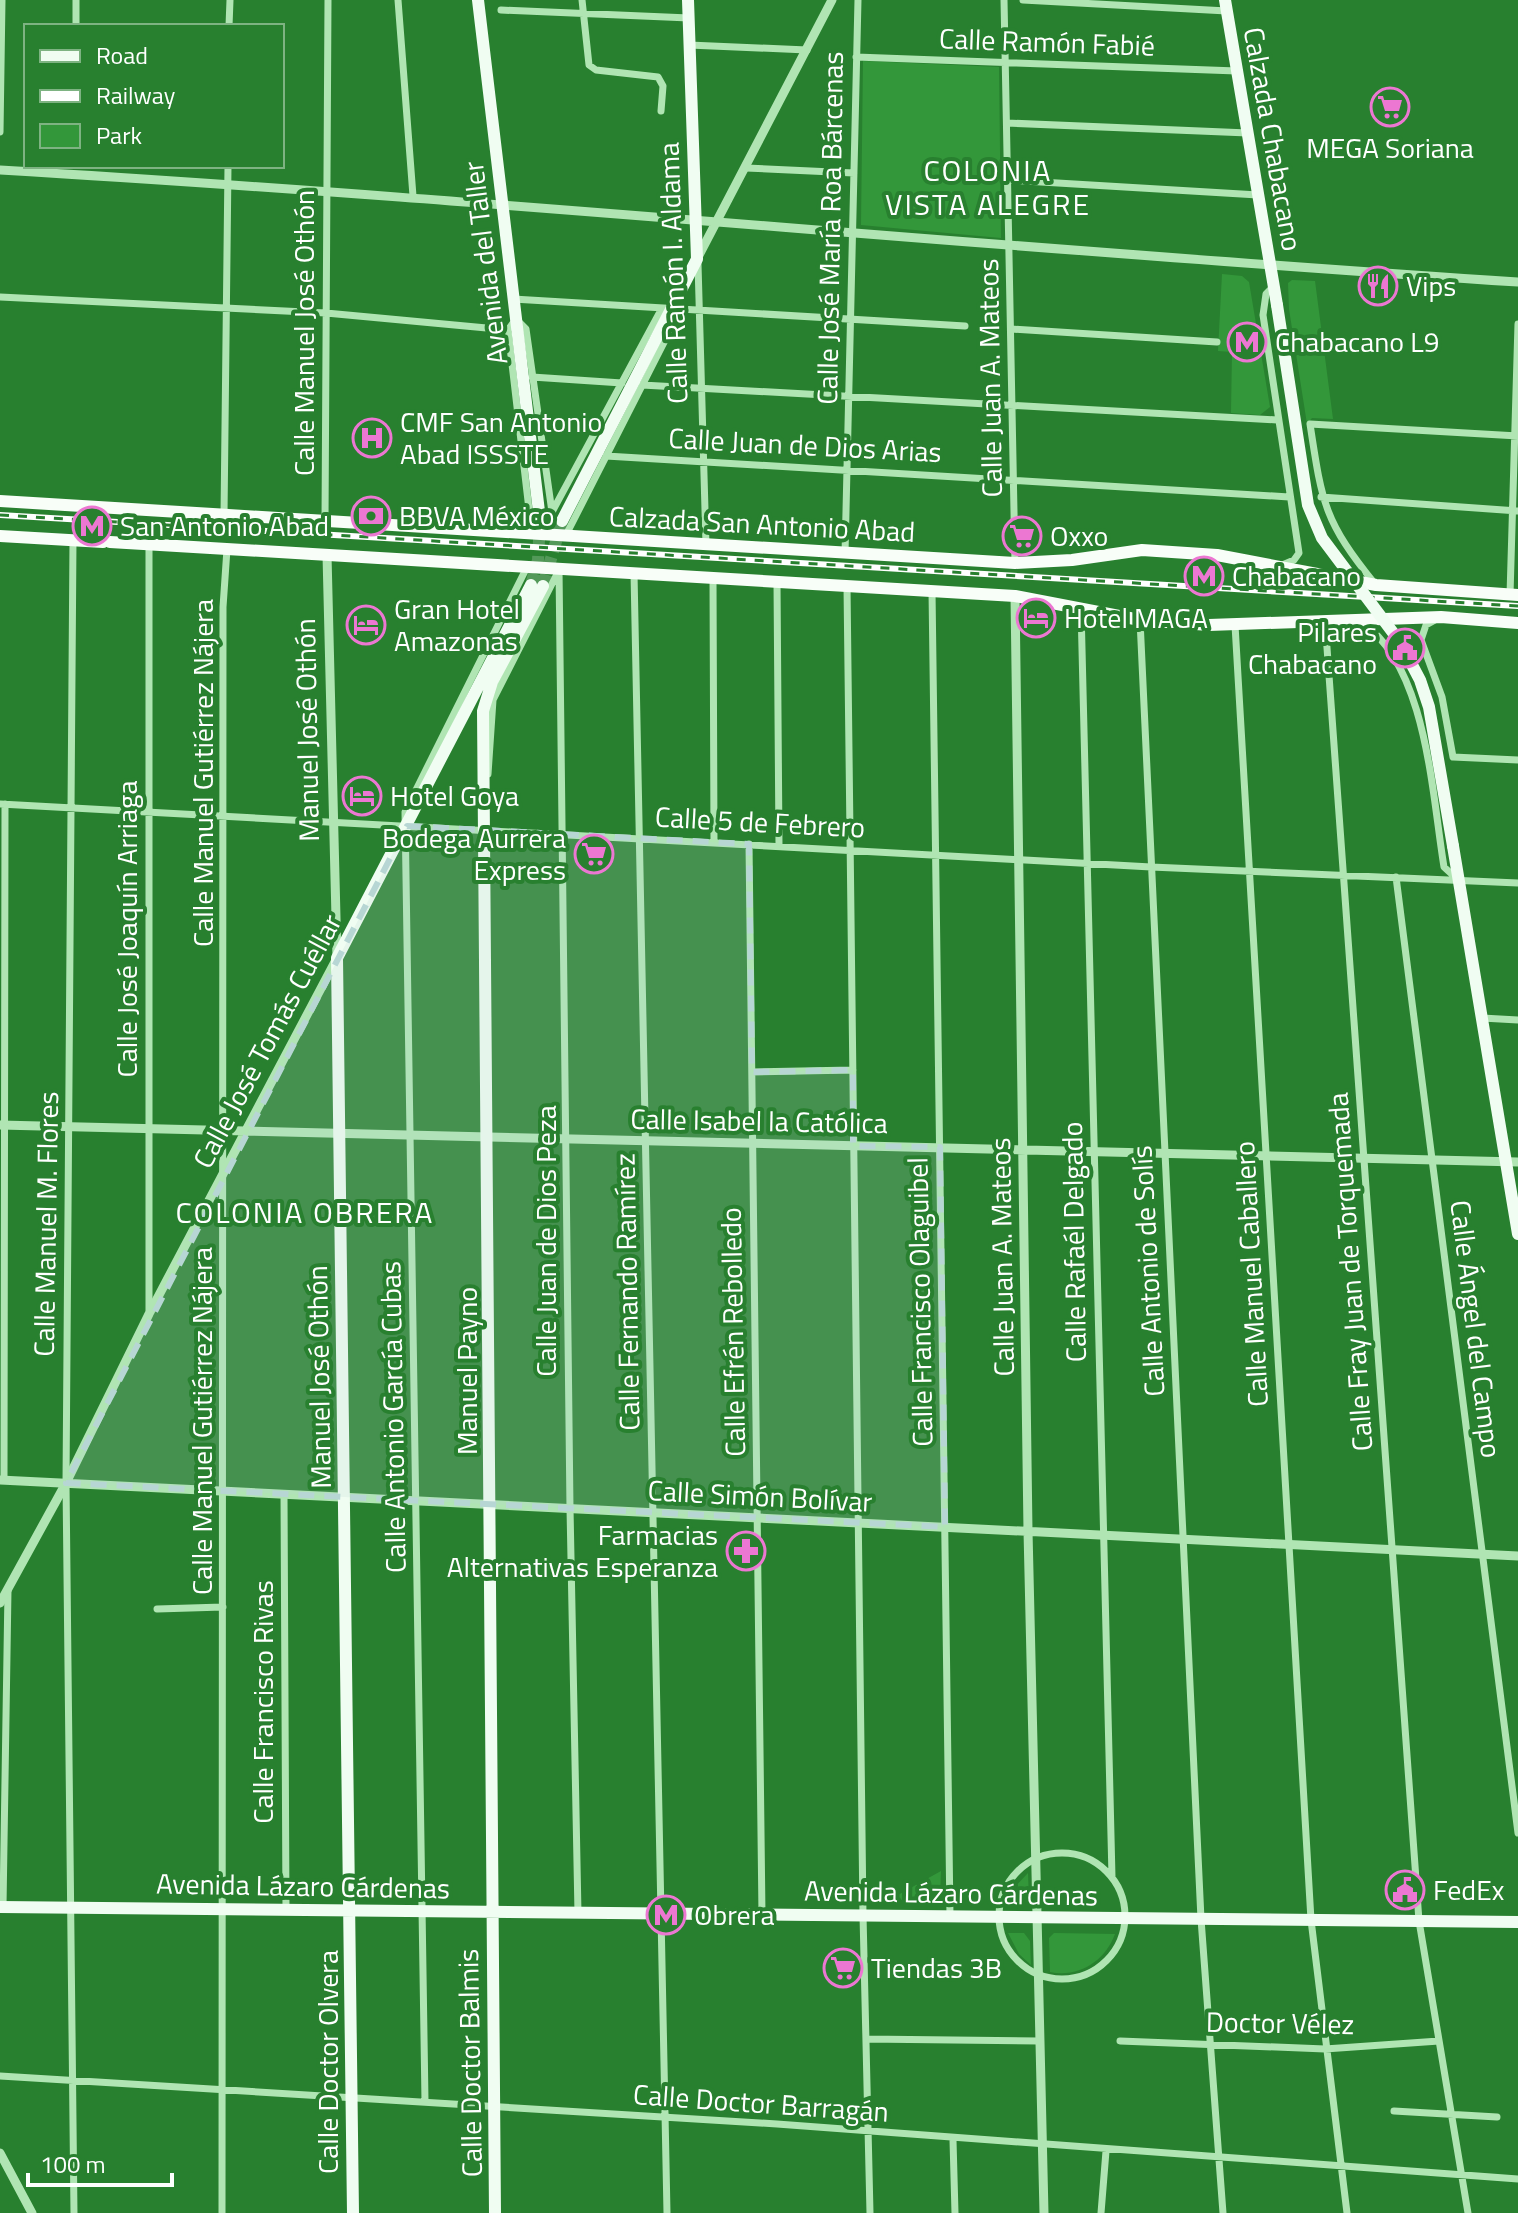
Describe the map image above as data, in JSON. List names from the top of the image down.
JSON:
{
  "streets": {
    "highway": ["Calzada San Antonio Abad"],
    "main road": [
      "Calzada Chabacano",
      "Avenida del Taller",
      "Calle Ramón I. Aldama",
      "Manuel José Othón",
      "Calle José Tomás Cuéllar",
      "Manuel Payno",
      "Avenida Lázaro Cárdenas",
      "Calle Doctor Olvera",
      "Calle Doctor Balmis"
    ],
    "street": [
      "Calle Ramón Fabié",
      "Calle José María Roa Bárcenas",
      "Calle Manuel José Othón",
      "Calle Juan A. Mateos",
      "Calle Juan de Dios Arias",
      "Calle Manuel Gutiérrez Nájera",
      "Calle 5 de Febrero",
      "Calle José Joaquín Arriaga",
      "Calle Isabel la Católica",
      "Calle Manuel M. Flores",
      "Calle Juan de Dios Peza",
      "Calle Rafaél Delgado",
      "Calle Antonio de Solís",
      "Calle Fray Juan de Torquemada",
      "Calle Manuel Caballero",
      "Calle Fernando Ramírez",
      "Calle Francisco Olaguibel",
      "Calle Ángel del Campo",
      "Calle Efrén Rebolledo",
      "Calle Antonio García Cubas",
      "Calle Simón Bolívar",
      "Calle Francisco Rivas",
      "Doctor Vélez",
      "Calle Doctor Barragán"
    ]
  },
  "crossings": [
    ["Calle Ramón Fabié", "Calzada Chabacano"],
    ["Calle Ramón Fabié", "Calle José María Roa Bárcenas"],
    ["Calle Ramón Fabié", "Calle Juan A. Mateos"],
    ["Calzada Chabacano", "Calle Juan de Dios Arias"],
    ["Calzada Chabacano", "Calzada San Antonio Abad"],
    ["Calzada Chabacano", "Calle 5 de Febrero"],
    ["Calzada Chabacano", "Calle Isabel la Católica"],
    ["Calle José María Roa Bárcenas", "Calle Juan de Dios Arias"],
    ["Calle José María Roa Bárcenas", "Calzada San Antonio Abad"],
    ["Calle Ramón I. Aldama", "Calle Juan de Dios Arias"],
    ["Calle Ramón I. Aldama", "Calzada San Antonio Abad"],
    ["Calle Manuel José Othón", "Calzada San Antonio Abad"],
    ["Calle Juan A. Mateos", "Calle Juan de Dios Arias"],
    ["Calle Juan A. Mateos", "Calzada San Antonio Abad"],
    ["Calle Juan A. Mateos", "Calle 5 de Febrero"],
    ["Calle Juan A. Mateos", "Calle Isabel la Católica"],
    ["Calle Juan A. Mateos", "Calle Simón Bolívar"],
    ["Calle Juan A. Mateos", "Avenida Lázaro Cárdenas"],
    ["Calle Juan A. Mateos", "Calle Doctor Barragán"],
    ["Calzada San Antonio Abad", "Manuel José Othón"],
    ["Calzada San Antonio Abad", "Calle Manuel Gutiérrez Nájera"],
    ["Calzada San Antonio Abad", "Calle José Joaquín Arriaga"],
    ["Calzada San Antonio Abad", "Calle Manuel M. Flores"],
    ["Calzada San Antonio Abad", "Calle Juan de Dios Peza"],
    ["Calzada San Antonio Abad", "Calle Rafaél Delgado"],
    ["Calzada San Antonio Abad", "Calle Antonio de Solís"],
    ["Calzada San Antonio Abad", "Calle Fray Juan de Torquemada"],
    ["Calzada San Antonio Abad", "Calle Manuel Caballero"],
    ["Calzada San Antonio Abad", "Calle Fernando Ramírez"],
    ["Calzada San Antonio Abad", "Calle Francisco Olaguibel"],
    ["Calzada San Antonio Abad", "Calle Antonio García Cubas"],
    ["Manuel José Othón", "Calle 5 de Febrero"],
    ["Manuel José Othón", "Calle José Tomás Cuéllar"],
    ["Manuel José Othón", "Calle Isabel la Católica"],
    ["Manuel José Othón", "Calle Simón Bolívar"],
    ["Manuel José Othón", "Avenida Lázaro Cárdenas"],
    ["Manuel José Othón", "Calle Doctor Olvera"],
    ["Calle Manuel Gutiérrez Nájera", "Calle 5 de Febrero"],
    ["Calle Manuel Gutiérrez Nájera", "Calle José Tomás Cuéllar"],
    ["Calle Manuel Gutiérrez Nájera", "Calle Isabel la Católica"],
    ["Calle Manuel Gutiérrez Nájera", "Calle Simón Bolívar"],
    ["Calle Manuel Gutiérrez Nájera", "Avenida Lázaro Cárdenas"],
    ["Calle Manuel Gutiérrez Nájera", "Calle Doctor Barragán"],
    ["Calle 5 de Febrero", "Calle José Joaquín Arriaga"],
    ["Calle 5 de Febrero", "Calle José Tomás Cuéllar"],
    ["Calle 5 de Febrero", "Calle Manuel M. Flores"],
    ["Calle 5 de Febrero", "Calle Juan de Dios Peza"],
    ["Calle 5 de Febrero", "Calle Rafaél Delgado"],
    ["Calle 5 de Febrero", "Calle Antonio de Solís"],
    ["Calle 5 de Febrero", "Calle Fray Juan de Torquemada"],
    ["Calle 5 de Febrero", "Calle Manuel Caballero"],
    ["Calle 5 de Febrero", "Calle Fernando Ramírez"],
    ["Calle 5 de Febrero", "Calle Francisco Olaguibel"],
    ["Calle 5 de Febrero", "Calle Ángel del Campo"],
    ["Calle 5 de Febrero", "Calle Efrén Rebolledo"],
    ["Calle 5 de Febrero", "Manuel Payno"],
    ["Calle 5 de Febrero", "Calle Antonio García Cubas"],
    ["Calle José Joaquín Arriaga", "Calle José Tomás Cuéllar"],
    ["Calle José Joaquín Arriaga", "Calle Isabel la Católica"],
    ["Calle José Tomás Cuéllar", "Calle Isabel la Católica"],
    ["Calle José Tomás Cuéllar", "Calle Manuel M. Flores"],
    ["Calle José Tomás Cuéllar", "Manuel Payno"],
    ["Calle José Tomás Cuéllar", "Calle Antonio García Cubas"],
    ["Calle José Tomás Cuéllar", "Calle Simón Bolívar"],
    ["Calle Isabel la Católica", "Calle Manuel M. Flores"],
    ["Calle Isabel la Católica", "Calle Juan de Dios Peza"],
    ["Calle Isabel la Católica", "Calle Rafaél Delgado"],
    ["Calle Isabel la Católica", "Calle Antonio de Solís"],
    ["Calle Isabel la Católica", "Calle Fray Juan de Torquemada"],
    ["Calle Isabel la Católica", "Calle Manuel Caballero"],
    ["Calle Isabel la Católica", "Calle Fernando Ramírez"],
    ["Calle Isabel la Católica", "Calle Francisco Olaguibel"],
    ["Calle Isabel la Católica", "Calle Ángel del Campo"],
    ["Calle Isabel la Católica", "Calle Efrén Rebolledo"],
    ["Calle Isabel la Católica", "Manuel Payno"],
    ["Calle Isabel la Católica", "Calle Antonio García Cubas"],
    ["Calle Manuel M. Flores", "Calle Simón Bolívar"],
    ["Calle Manuel M. Flores", "Avenida Lázaro Cárdenas"],
    ["Calle Manuel M. Flores", "Calle Doctor Barragán"],
    ["Calle Juan de Dios Peza", "Calle Simón Bolívar"],
    ["Calle Juan de Dios Peza", "Avenida Lázaro Cárdenas"],
    ["Calle Rafaél Delgado", "Calle Simón Bolívar"],
    ["Calle Rafaél Delgado", "Avenida Lázaro Cárdenas"],
    ["Calle Antonio de Solís", "Calle Simón Bolívar"],
    ["Calle Antonio de Solís", "Avenida Lázaro Cárdenas"],
    ["Calle Antonio de Solís", "Doctor Vélez"],
    ["Calle Antonio de Solís", "Calle Doctor Barragán"],
    ["Calle Fray Juan de Torquemada", "Calle Simón Bolívar"],
    ["Calle Fray Juan de Torquemada", "Avenida Lázaro Cárdenas"],
    ["Calle Fray Juan de Torquemada", "Doctor Vélez"],
    ["Calle Fray Juan de Torquemada", "Calle Doctor Barragán"],
    ["Calle Manuel Caballero", "Calle Simón Bolívar"],
    ["Calle Manuel Caballero", "Avenida Lázaro Cárdenas"],
    ["Calle Manuel Caballero", "Doctor Vélez"],
    ["Calle Manuel Caballero", "Calle Doctor Barragán"],
    ["Calle Fernando Ramírez", "Calle Simón Bolívar"],
    ["Calle Fernando Ramírez", "Avenida Lázaro Cárdenas"],
    ["Calle Fernando Ramírez", "Calle Doctor Barragán"],
    ["Calle Francisco Olaguibel", "Calle Simón Bolívar"],
    ["Calle Francisco Olaguibel", "Avenida Lázaro Cárdenas"],
    ["Calle Ángel del Campo", "Calle Simón Bolívar"],
    ["Calle Efrén Rebolledo", "Calle Simón Bolívar"],
    ["Calle Efrén Rebolledo", "Avenida Lázaro Cárdenas"],
    ["Manuel Payno", "Calle Simón Bolívar"],
    ["Manuel Payno", "Avenida Lázaro Cárdenas"],
    ["Manuel Payno", "Calle Doctor Balmis"],
    ["Calle Antonio García Cubas", "Calle Simón Bolívar"],
    ["Calle Antonio García Cubas", "Avenida Lázaro Cárdenas"],
    ["Calle Antonio García Cubas", "Calle Doctor Barragán"],
    ["Calle Simón Bolívar", "Calle Francisco Rivas"],
    ["Calle Francisco Rivas", "Avenida Lázaro Cárdenas"],
    ["Avenida Lázaro Cárdenas", "Calle Doctor Olvera"],
    ["Avenida Lázaro Cárdenas", "Calle Doctor Balmis"],
    ["Calle Doctor Olvera", "Calle Doctor Barragán"],
    ["Calle Doctor Balmis", "Calle Doctor Barragán"]
  ],
  "districts": ["COLONIA VISTA ALEGRE", "COLONIA OBRERA"],
  "places": {
    "supermarket": [
      "MEGA Soriana",
      "Oxxo",
      "Bodega Aurrera Express",
      "Tiendas 3B"
    ],
    "restaurant": ["Vips"],
    "metro station": [
      "Chabacano L9",
      "San Antonio Abad",
      "Chabacano",
      "Obrera"
    ],
    "hospital": ["CMF San Antonio Abad ISSSTE"],
    "bank": ["BBVA México"],
    "hotel": ["Hotel MAGA", "Gran Hotel Amazonas", "Hotel Goya"],
    "public building": ["Pilares Chabacano", "FedEx"],
    "pharmacy": ["Farmacias Alternativas Esperanza"]
  },
  "legend": ["Road", "Railway", "Park"],
  "scale_bar": "100 m"
}
